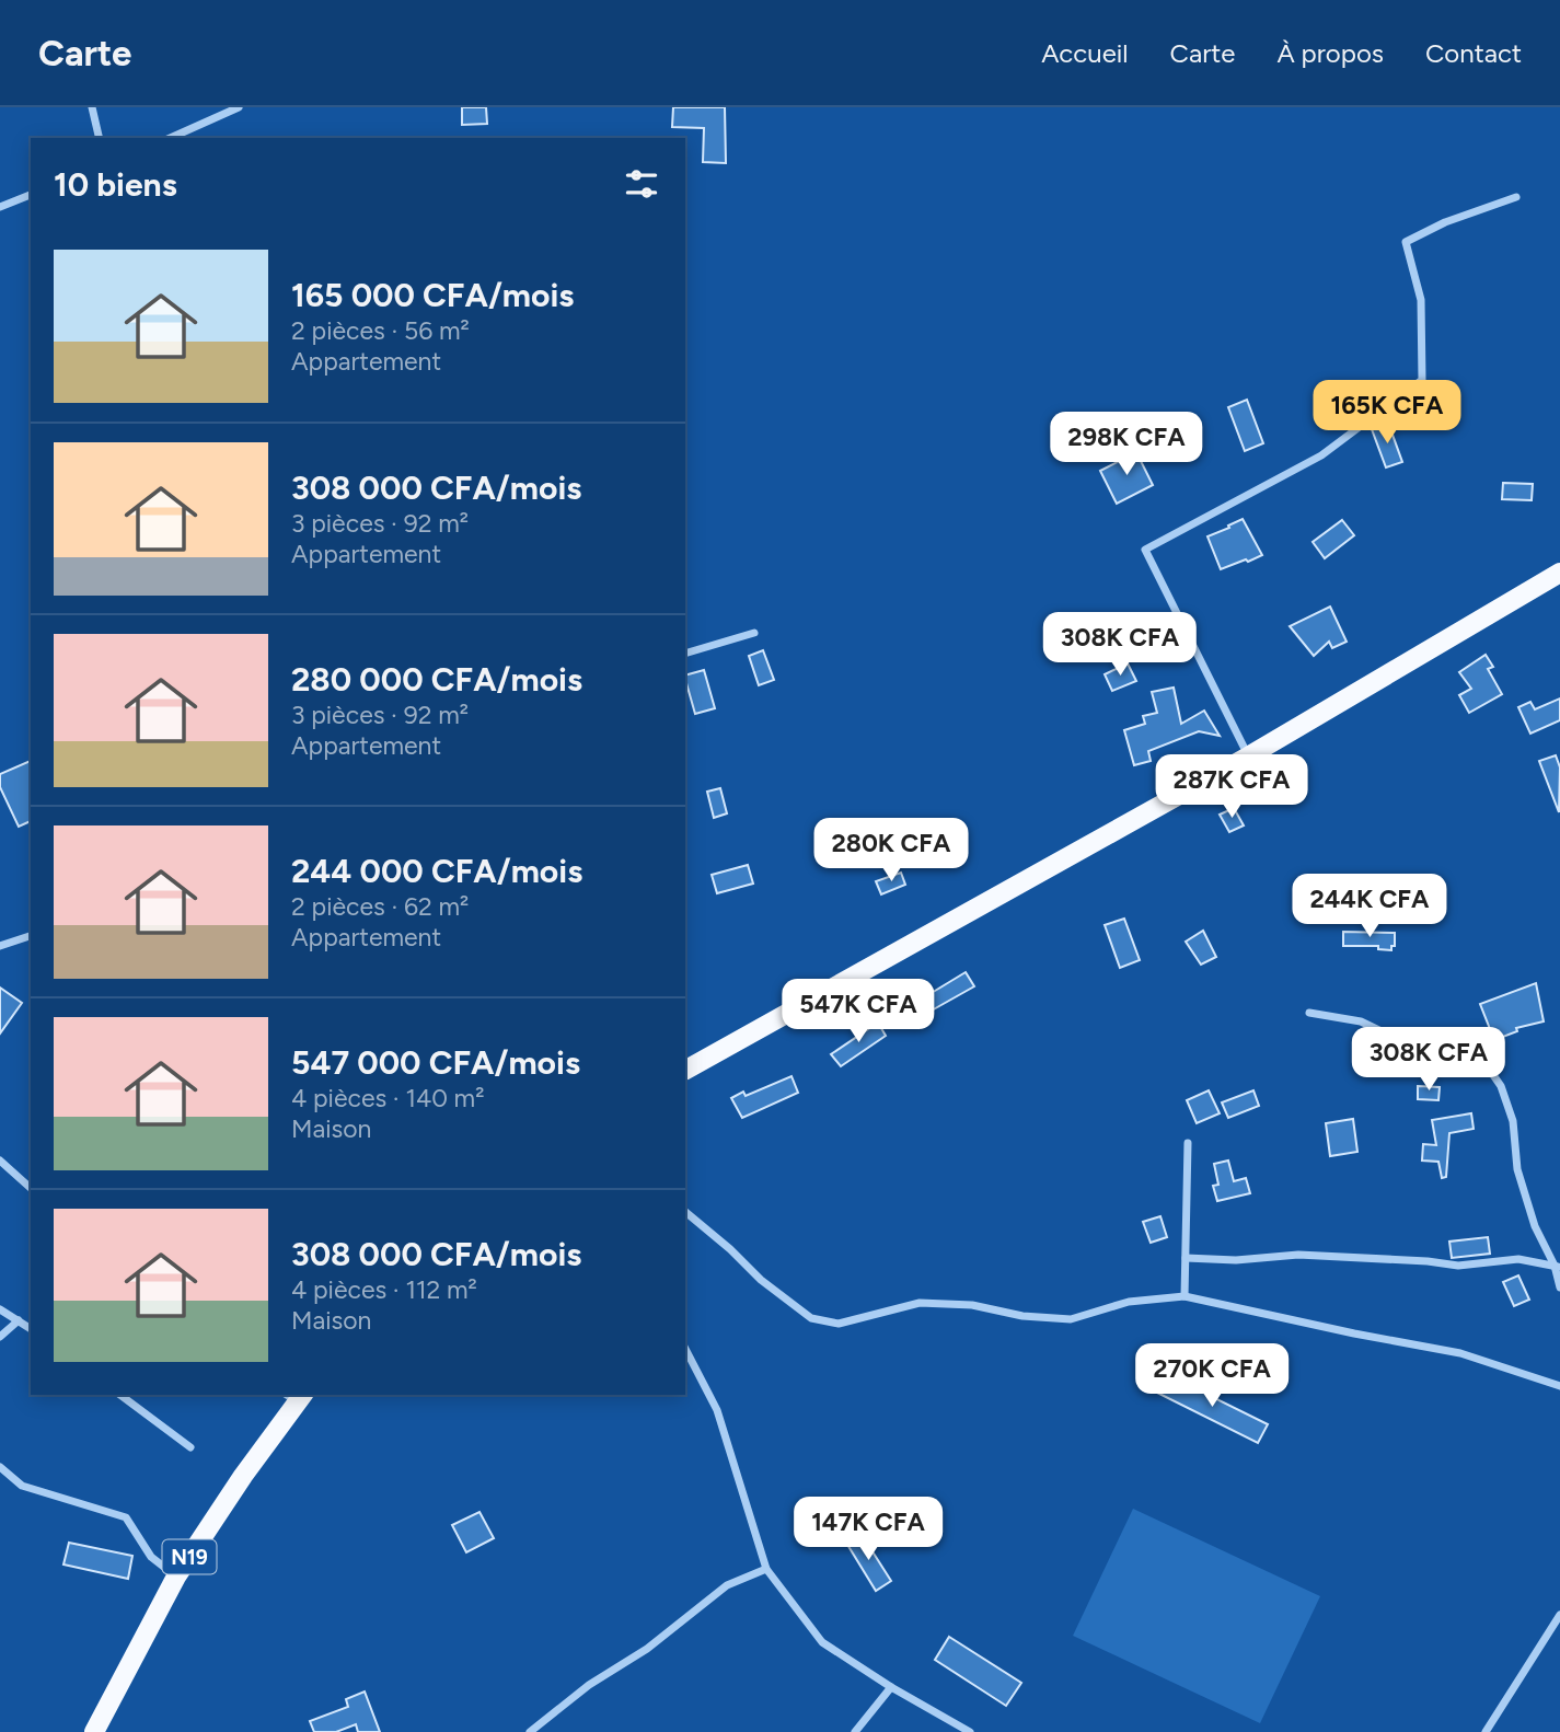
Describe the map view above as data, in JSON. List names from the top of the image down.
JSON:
{
  "streets": {
    "main road": ["N19"]
  },
  "page": {
    "header": "Carte",
    "nav": [
      "Accueil",
      "Carte",
      "À propos",
      "Contact"
    ],
    "heading": "10 biens",
    "list": [
      {
        "name": "165 000 CFA/mois",
        "note": "2 pièces · 56 m² · Appartement"
      },
      {
        "name": "308 000 CFA/mois",
        "note": "3 pièces · 92 m² · Appartement"
      },
      {
        "name": "280 000 CFA/mois",
        "note": "3 pièces · 92 m² · Appartement"
      },
      {
        "name": "244 000 CFA/mois",
        "note": "2 pièces · 62 m² · Appartement"
      },
      {
        "name": "547 000 CFA/mois",
        "note": "4 pièces · 140 m² · Maison"
      },
      {
        "name": "308 000 CFA/mois",
        "note": "4 pièces · 112 m² · Maison"
      }
    ],
    "price": [
      "165K CFA",
      "298K CFA",
      "308K CFA",
      "287K CFA",
      "280K CFA",
      "244K CFA",
      "547K CFA",
      "308K CFA",
      "270K CFA",
      "147K CFA"
    ]
  }
}
